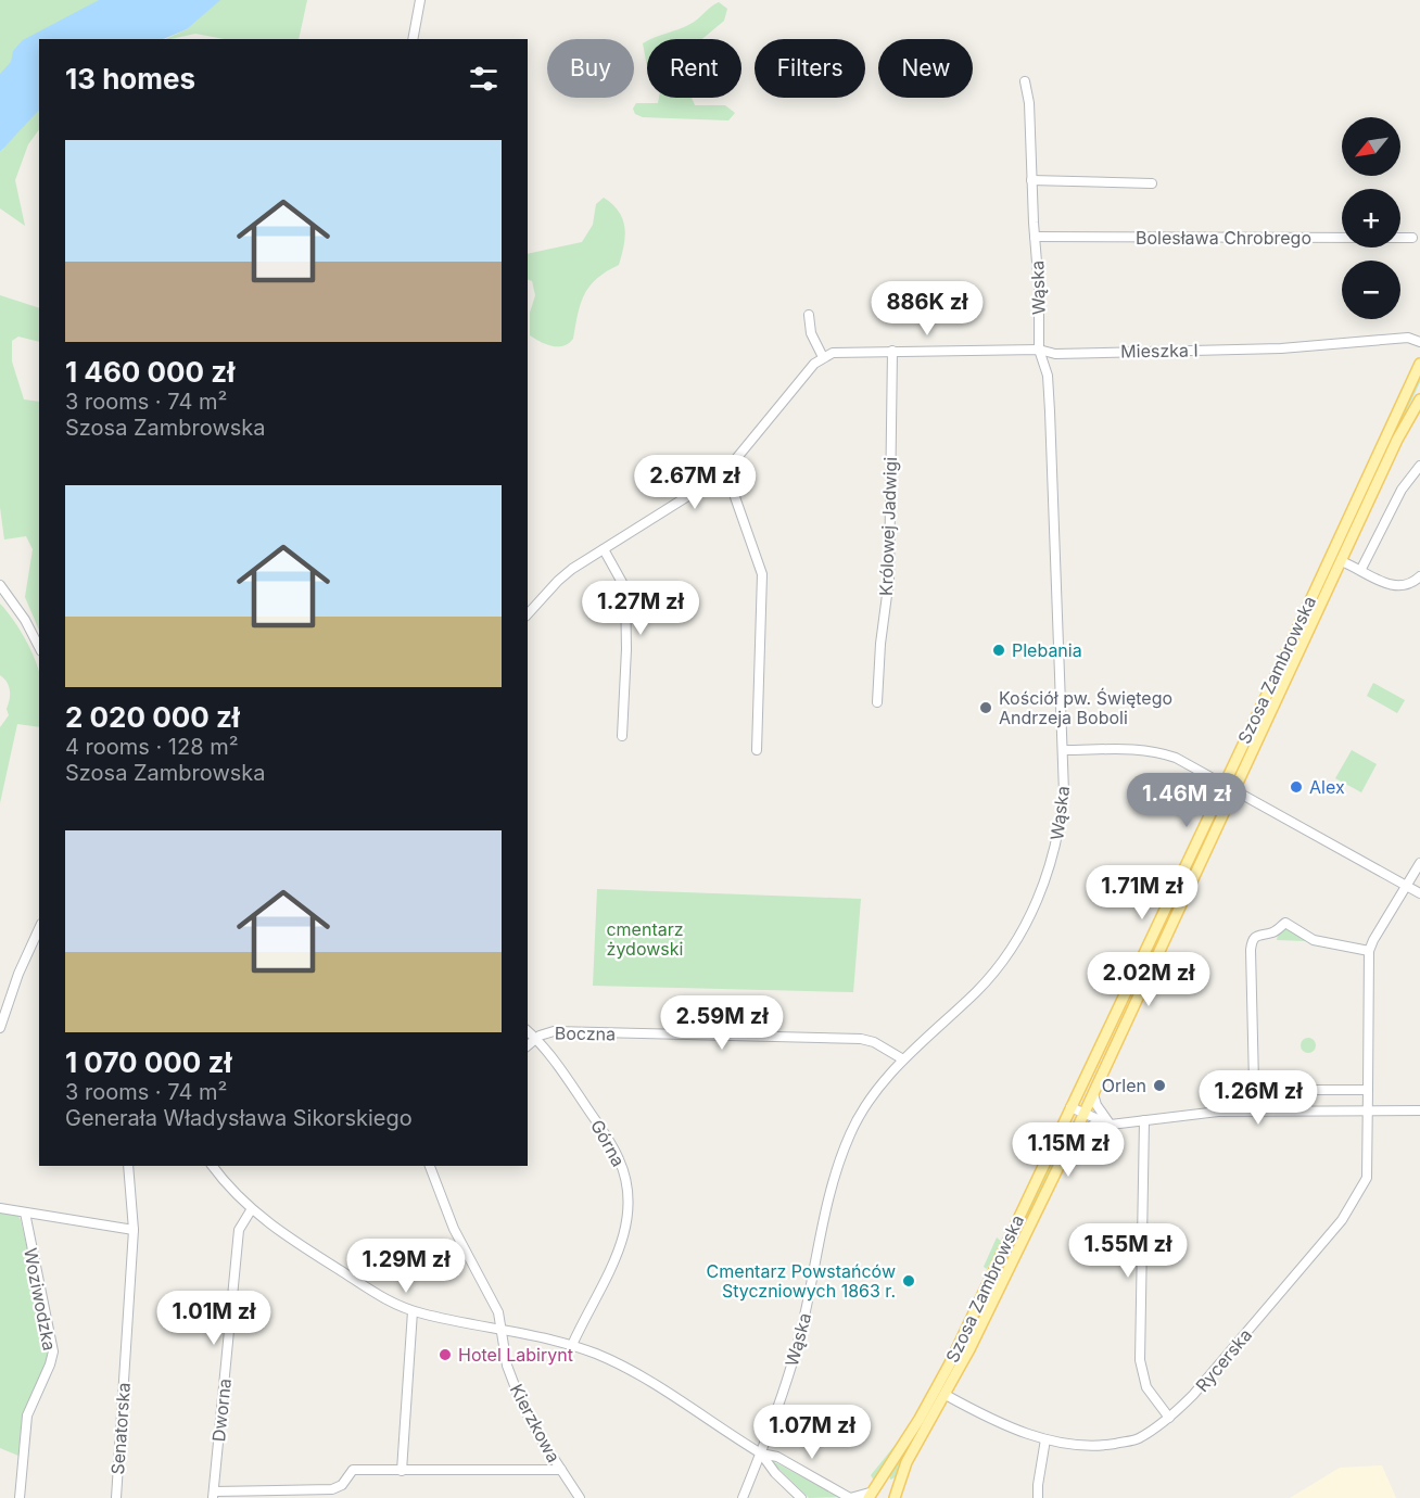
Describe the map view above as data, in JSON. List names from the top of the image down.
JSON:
{
  "streets": {
    "main road": ["Szosa Zambrowska"],
    "street": [
      "Bolesława Chrobrego",
      "Wąska",
      "Mieszka I",
      "Królowej Jadwigi",
      "Boczna",
      "Górna",
      "Woziwodzka",
      "Rycerska",
      "Dworna",
      "Kierzkowa",
      "Senatorska"
    ]
  },
  "crossings": [
    ["Bolesława Chrobrego", "Wąska"],
    ["Wąska", "Mieszka I"],
    ["Wąska", "Boczna"],
    ["Mieszka I", "Królowej Jadwigi"],
    ["Szosa Zambrowska", "Rycerska"],
    ["Boczna", "Górna"]
  ],
  "parks": ["cmentarz żydowski"],
  "places": [
    "Plebania",
    "Kościół pw. Świętego Andrzeja Boboli",
    "Alex",
    "Orlen",
    "Cmentarz Powstańców Styczniowych 1863 r.",
    "Hotel Labirynt"
  ],
  "north": "bottom left",
  "page": {
    "chip": [
      "Buy",
      "Rent",
      "Filters",
      "New"
    ],
    "heading": "13 homes",
    "map_buttons": ["+", "−"],
    "list": [
      {
        "name": "1 460 000 zł",
        "note": "3 rooms · 74 m² · Szosa Zambrowska"
      },
      {
        "name": "2 020 000 zł",
        "note": "4 rooms · 128 m² · Szosa Zambrowska"
      },
      {
        "name": "1 070 000 zł",
        "note": "3 rooms · 74 m² · Generała Władysława Sikorskiego"
      }
    ],
    "price": [
      "886K zł",
      "2.67M zł",
      "1.27M zł",
      "1.46M zł",
      "1.71M zł",
      "2.02M zł",
      "2.59M zł",
      "1.26M zł",
      "1.15M zł",
      "1.55M zł",
      "1.29M zł",
      "1.01M zł",
      "1.07M zł"
    ]
  }
}
